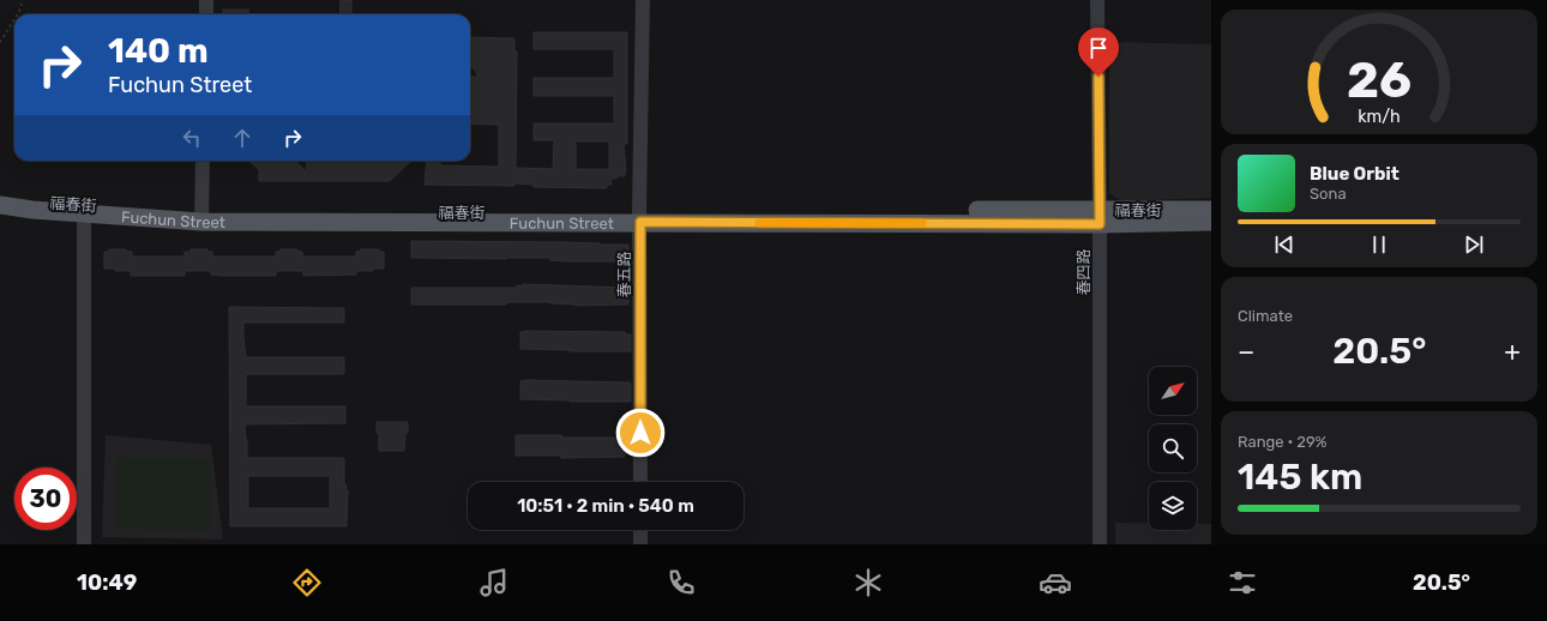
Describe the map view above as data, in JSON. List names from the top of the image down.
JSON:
{
  "streets": {
    "main road": ["福春街"],
    "street": ["春四路", "春五路"]
  },
  "crossings": [
    ["福春街", "春四路"],
    ["福春街", "春五路"]
  ],
  "north": "top right",
  "page": {
    "turn": ["140 m", "Fuchun Street"],
    "song": ["Blue Orbit", "Sona"],
    "tile": [
      "Climate",
      ["Range · 29%", "145 km"]
    ],
    "heat": ["−", "20.5°", "+"],
    "limit": "30",
    "trip": "10:51 · 2 min · 540 m",
    "tabs": ["10:49", "20.5°"],
    "gauge": ["26", "km/h"]
  }
}
